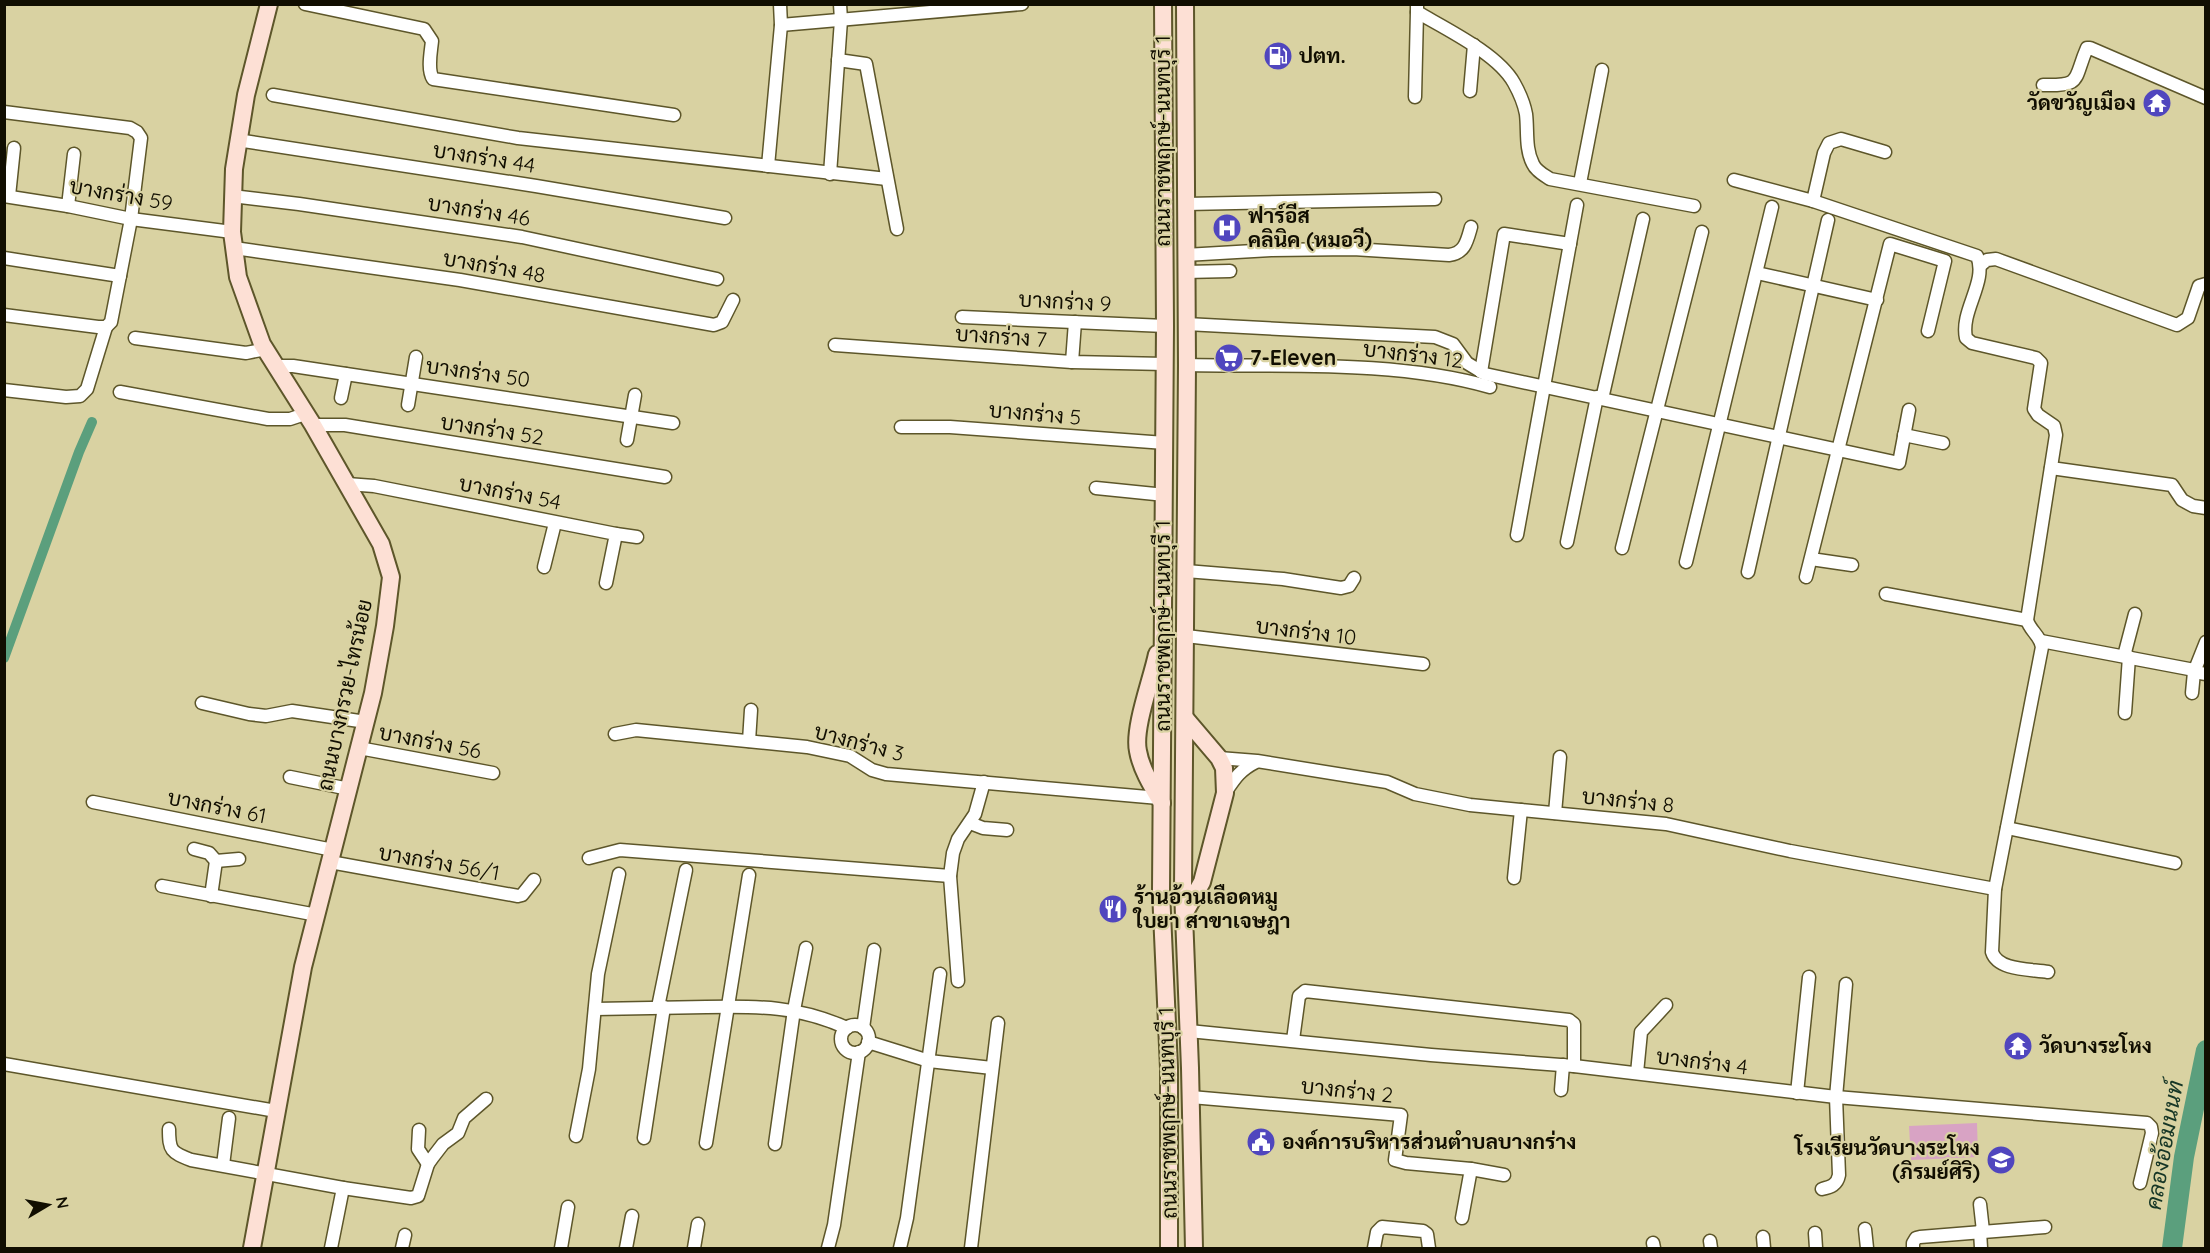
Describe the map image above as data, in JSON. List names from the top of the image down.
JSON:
{
  "streets": {
    "main road": ["ถนนราชพฤกษ์-นนทบุรี 1", "ถนนบางกรวย-ไทรน้อย"],
    "street": [
      "บางกร่าง 44",
      "บางกร่าง 59",
      "บางกร่าง 46",
      "บางกร่าง 48",
      "บางกร่าง 9",
      "บางกร่าง 7",
      "บางกร่าง 12",
      "บางกร่าง 50",
      "บางกร่าง 5",
      "บางกร่าง 52",
      "บางกร่าง 54",
      "บางกร่าง 10",
      "บางกร่าง 56",
      "บางกร่าง 3",
      "บางกร่าง 8",
      "บางกร่าง 61",
      "บางกร่าง 56/1",
      "บางกร่าง 4",
      "บางกร่าง 2"
    ]
  },
  "crossings": [
    ["ถนนราชพฤกษ์-นนทบุรี 1", "บางกร่าง 9"],
    ["ถนนราชพฤกษ์-นนทบุรี 1", "บางกร่าง 7"],
    ["ถนนราชพฤกษ์-นนทบุรี 1", "บางกร่าง 12"],
    ["ถนนราชพฤกษ์-นนทบุรี 1", "บางกร่าง 5"],
    ["ถนนราชพฤกษ์-นนทบุรี 1", "บางกร่าง 10"],
    ["ถนนราชพฤกษ์-นนทบุรี 1", "บางกร่าง 3"],
    ["ถนนราชพฤกษ์-นนทบุรี 1", "บางกร่าง 4"],
    ["ถนนราชพฤกษ์-นนทบุรี 1", "บางกร่าง 2"],
    ["บางกร่าง 44", "ถนนบางกรวย-ไทรน้อย"],
    ["บางกร่าง 59", "บางกร่าง 48"],
    ["บางกร่าง 59", "ถนนบางกรวย-ไทรน้อย"],
    ["บางกร่าง 46", "ถนนบางกรวย-ไทรน้อย"],
    ["บางกร่าง 48", "ถนนบางกรวย-ไทรน้อย"],
    ["บางกร่าง 50", "ถนนบางกรวย-ไทรน้อย"],
    ["บางกร่าง 52", "ถนนบางกรวย-ไทรน้อย"],
    ["บางกร่าง 54", "ถนนบางกรวย-ไทรน้อย"],
    ["ถนนบางกรวย-ไทรน้อย", "บางกร่าง 56"],
    ["ถนนบางกรวย-ไทรน้อย", "บางกร่าง 61"],
    ["ถนนบางกรวย-ไทรน้อย", "บางกร่าง 56/1"],
    ["บางกร่าง 61", "บางกร่าง 56/1"]
  ],
  "water": ["คลองอ้อมนนท์"],
  "places": {
    "fuel station": ["ปตท."],
    "temple": ["วัดขวัญเมือง", "วัดบางระโหง"],
    "hospital": ["ฟาร์อีส คลินิค (หมอวี)"],
    "supermarket": ["7-Eleven"],
    "restaurant": ["ร้านอ้วนเลือดหมู ใบยา สาขาเจษฎา"],
    "public building": ["องค์การบริหารส่วนตำบลบางกร่าง"],
    "school or university": ["โรงเรียนวัดบางระโหง (ภิรมย์ศิริ)"]
  },
  "north": "right"
}
